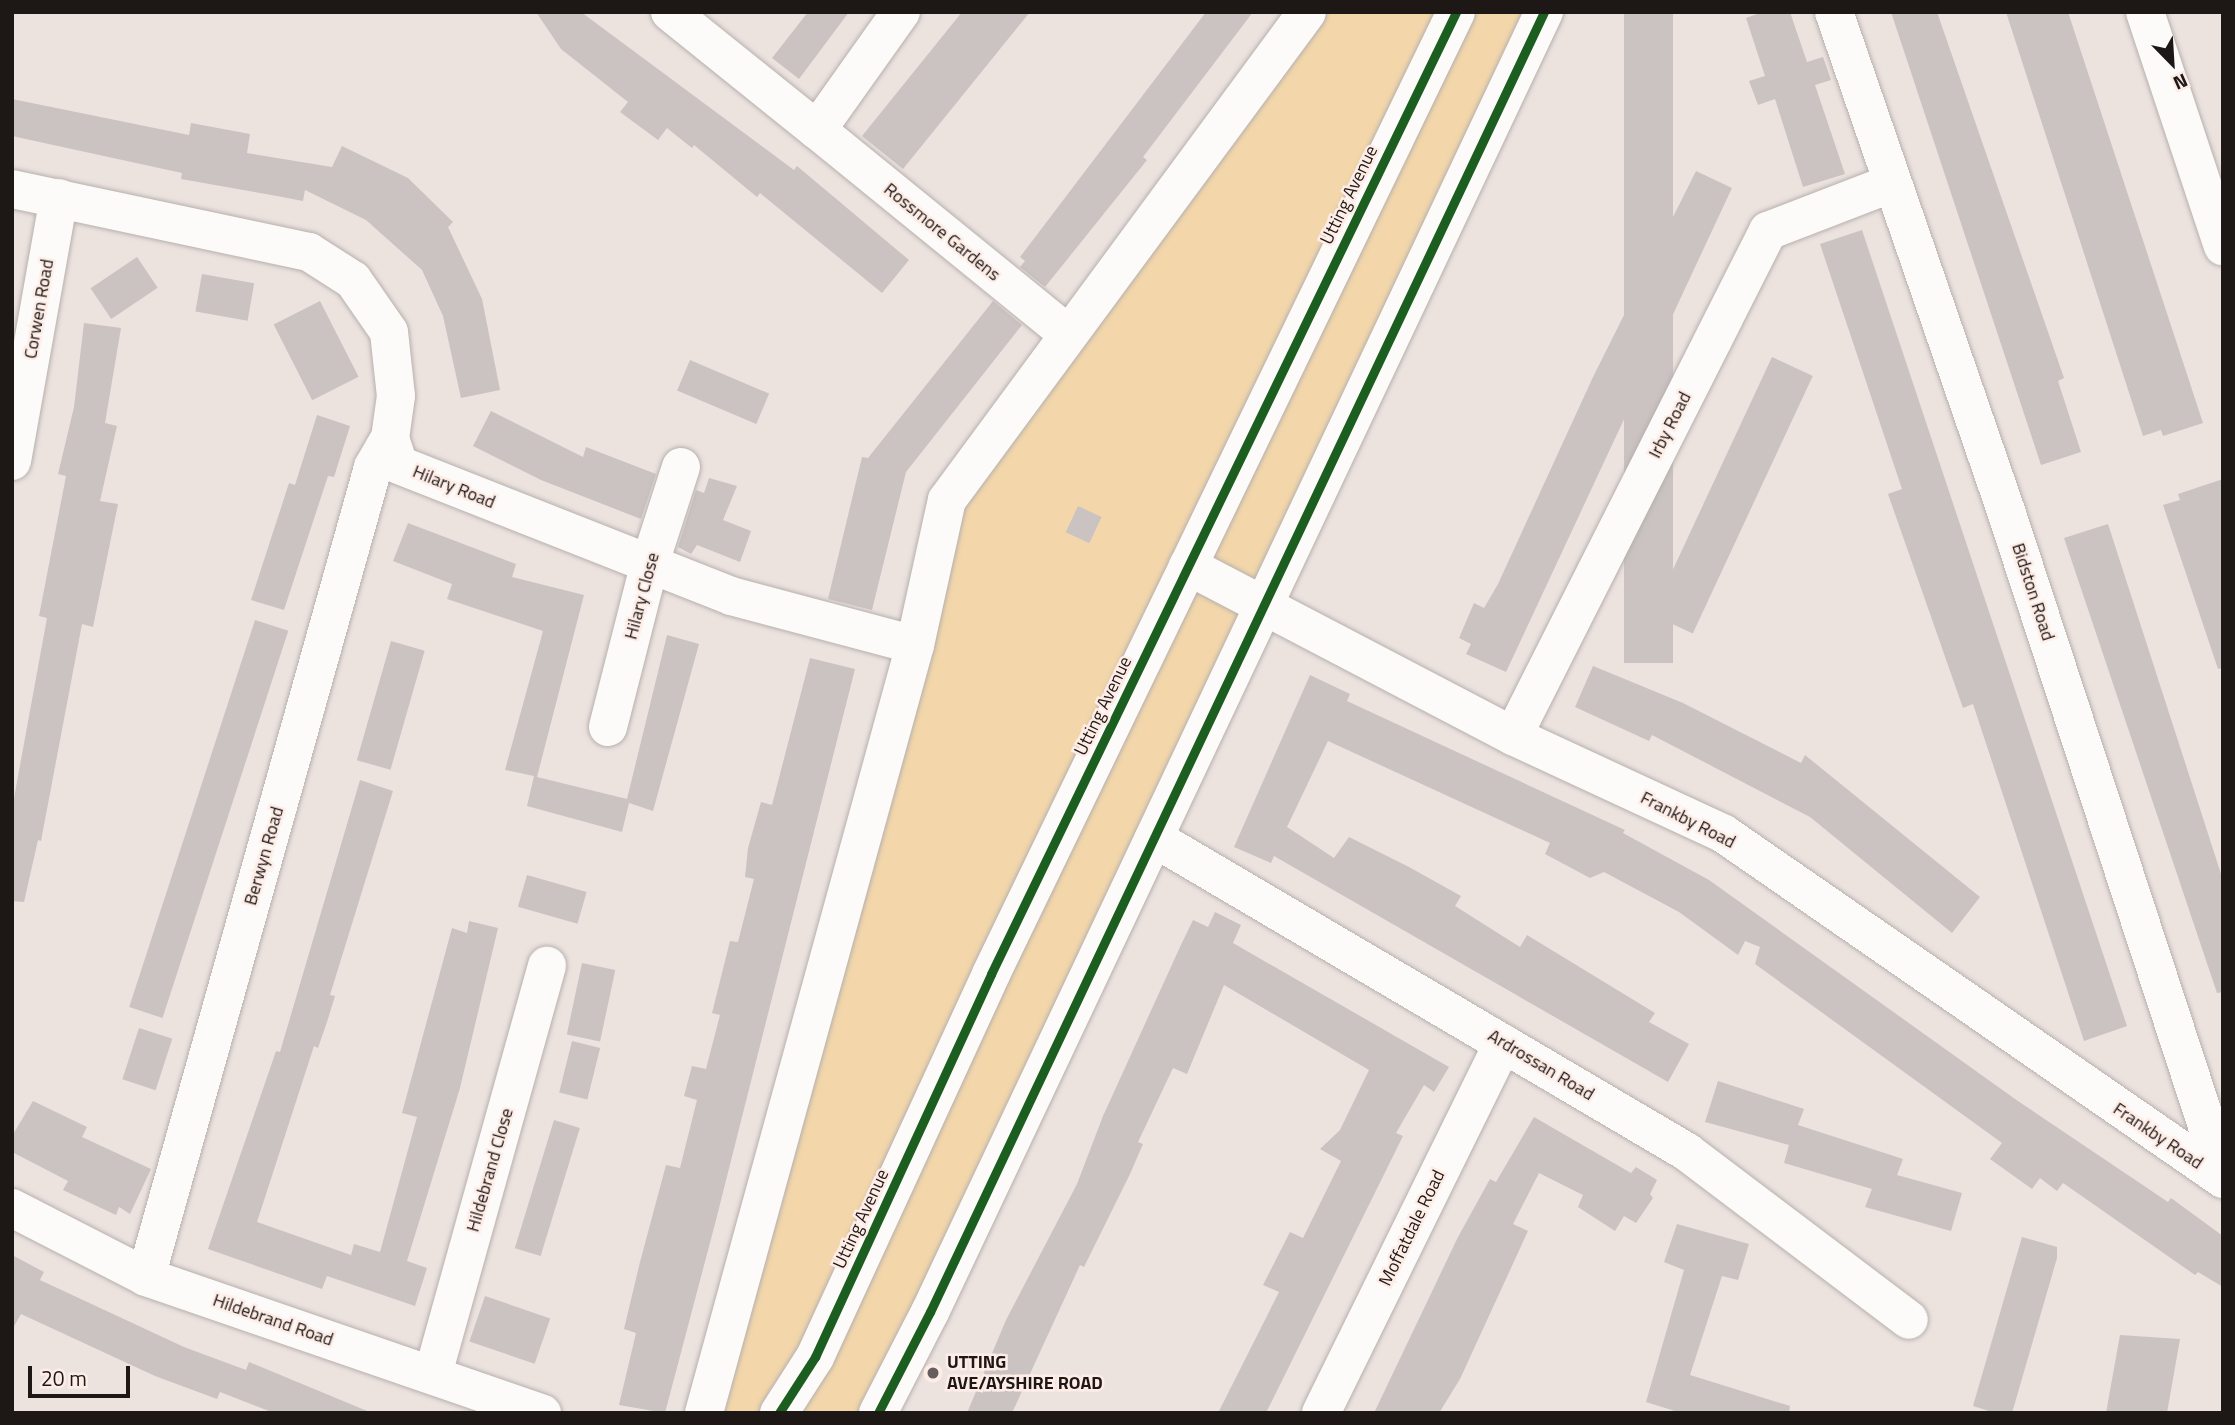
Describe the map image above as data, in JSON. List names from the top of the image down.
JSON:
{
  "streets": {
    "street": [
      "Utting Avenue",
      "Rossmore Gardens",
      "Corwen Road",
      "Irby Road",
      "Hilary Road",
      "Bidston Road",
      "Hilary Close",
      "Frankby Road",
      "Berwyn Road",
      "Ardrossan Road",
      "Hildebrand Close",
      "Moffatdale Road",
      "Hildebrand Road"
    ]
  },
  "crossings": [
    ["Utting Avenue", "Frankby Road"],
    ["Irby Road", "Bidston Road"],
    ["Irby Road", "Frankby Road"],
    ["Hilary Road", "Hilary Close"],
    ["Hilary Road", "Berwyn Road"],
    ["Bidston Road", "Frankby Road"],
    ["Berwyn Road", "Hildebrand Road"],
    ["Ardrossan Road", "Moffatdale Road"],
    ["Hildebrand Close", "Hildebrand Road"]
  ],
  "places": ["UTTING AVE/AYSHIRE ROAD"],
  "scale_bar": "20 m",
  "north": "bottom right"
}
